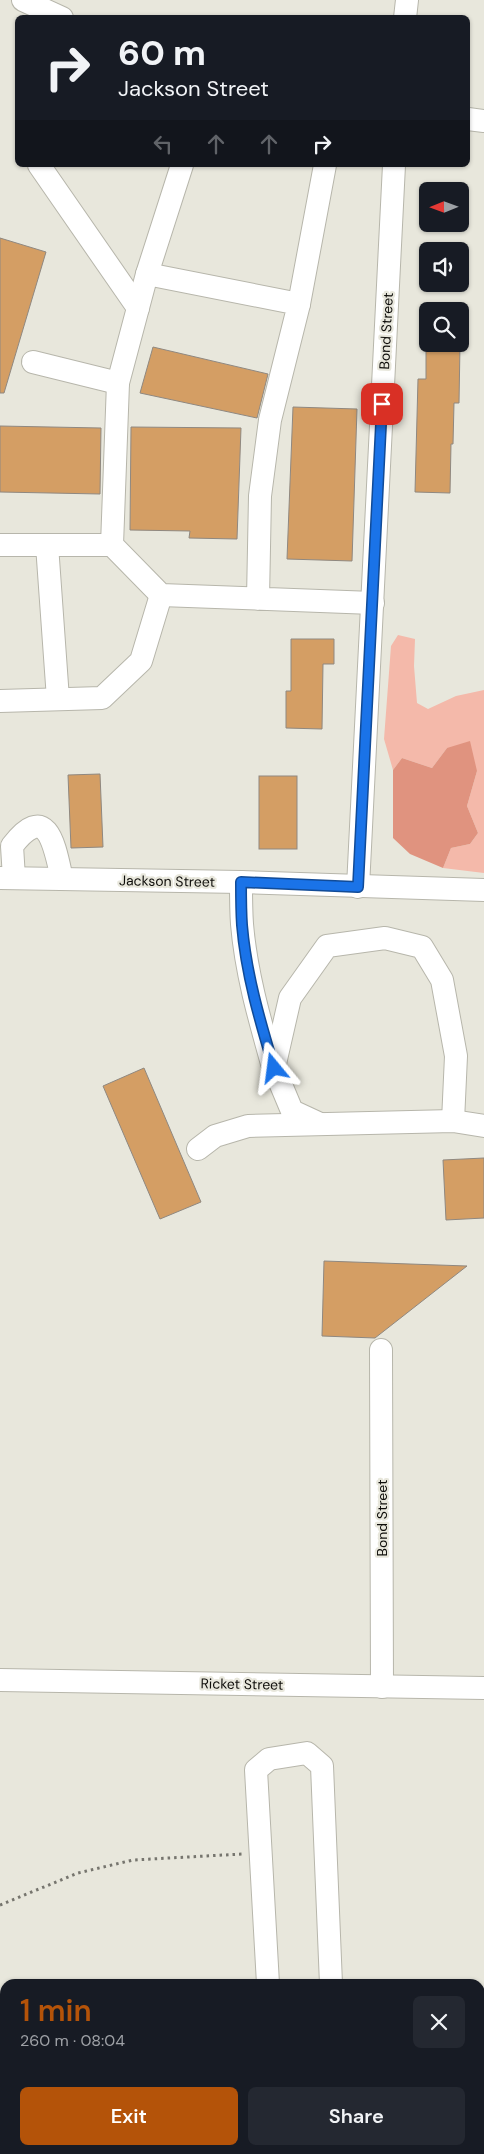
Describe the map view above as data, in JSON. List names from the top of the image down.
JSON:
{
  "streets": {
    "street": ["Bond Street", "Jackson Street", "Ricket Street"]
  },
  "crossings": [
    ["Bond Street", "Jackson Street"],
    ["Bond Street", "Ricket Street"]
  ],
  "north": "left",
  "page": {
    "turn": ["60 m", "Jackson Street"],
    "heading": ["1 min", "260 m · 08:04"],
    "buttons": ["Exit", "Share"]
  }
}
